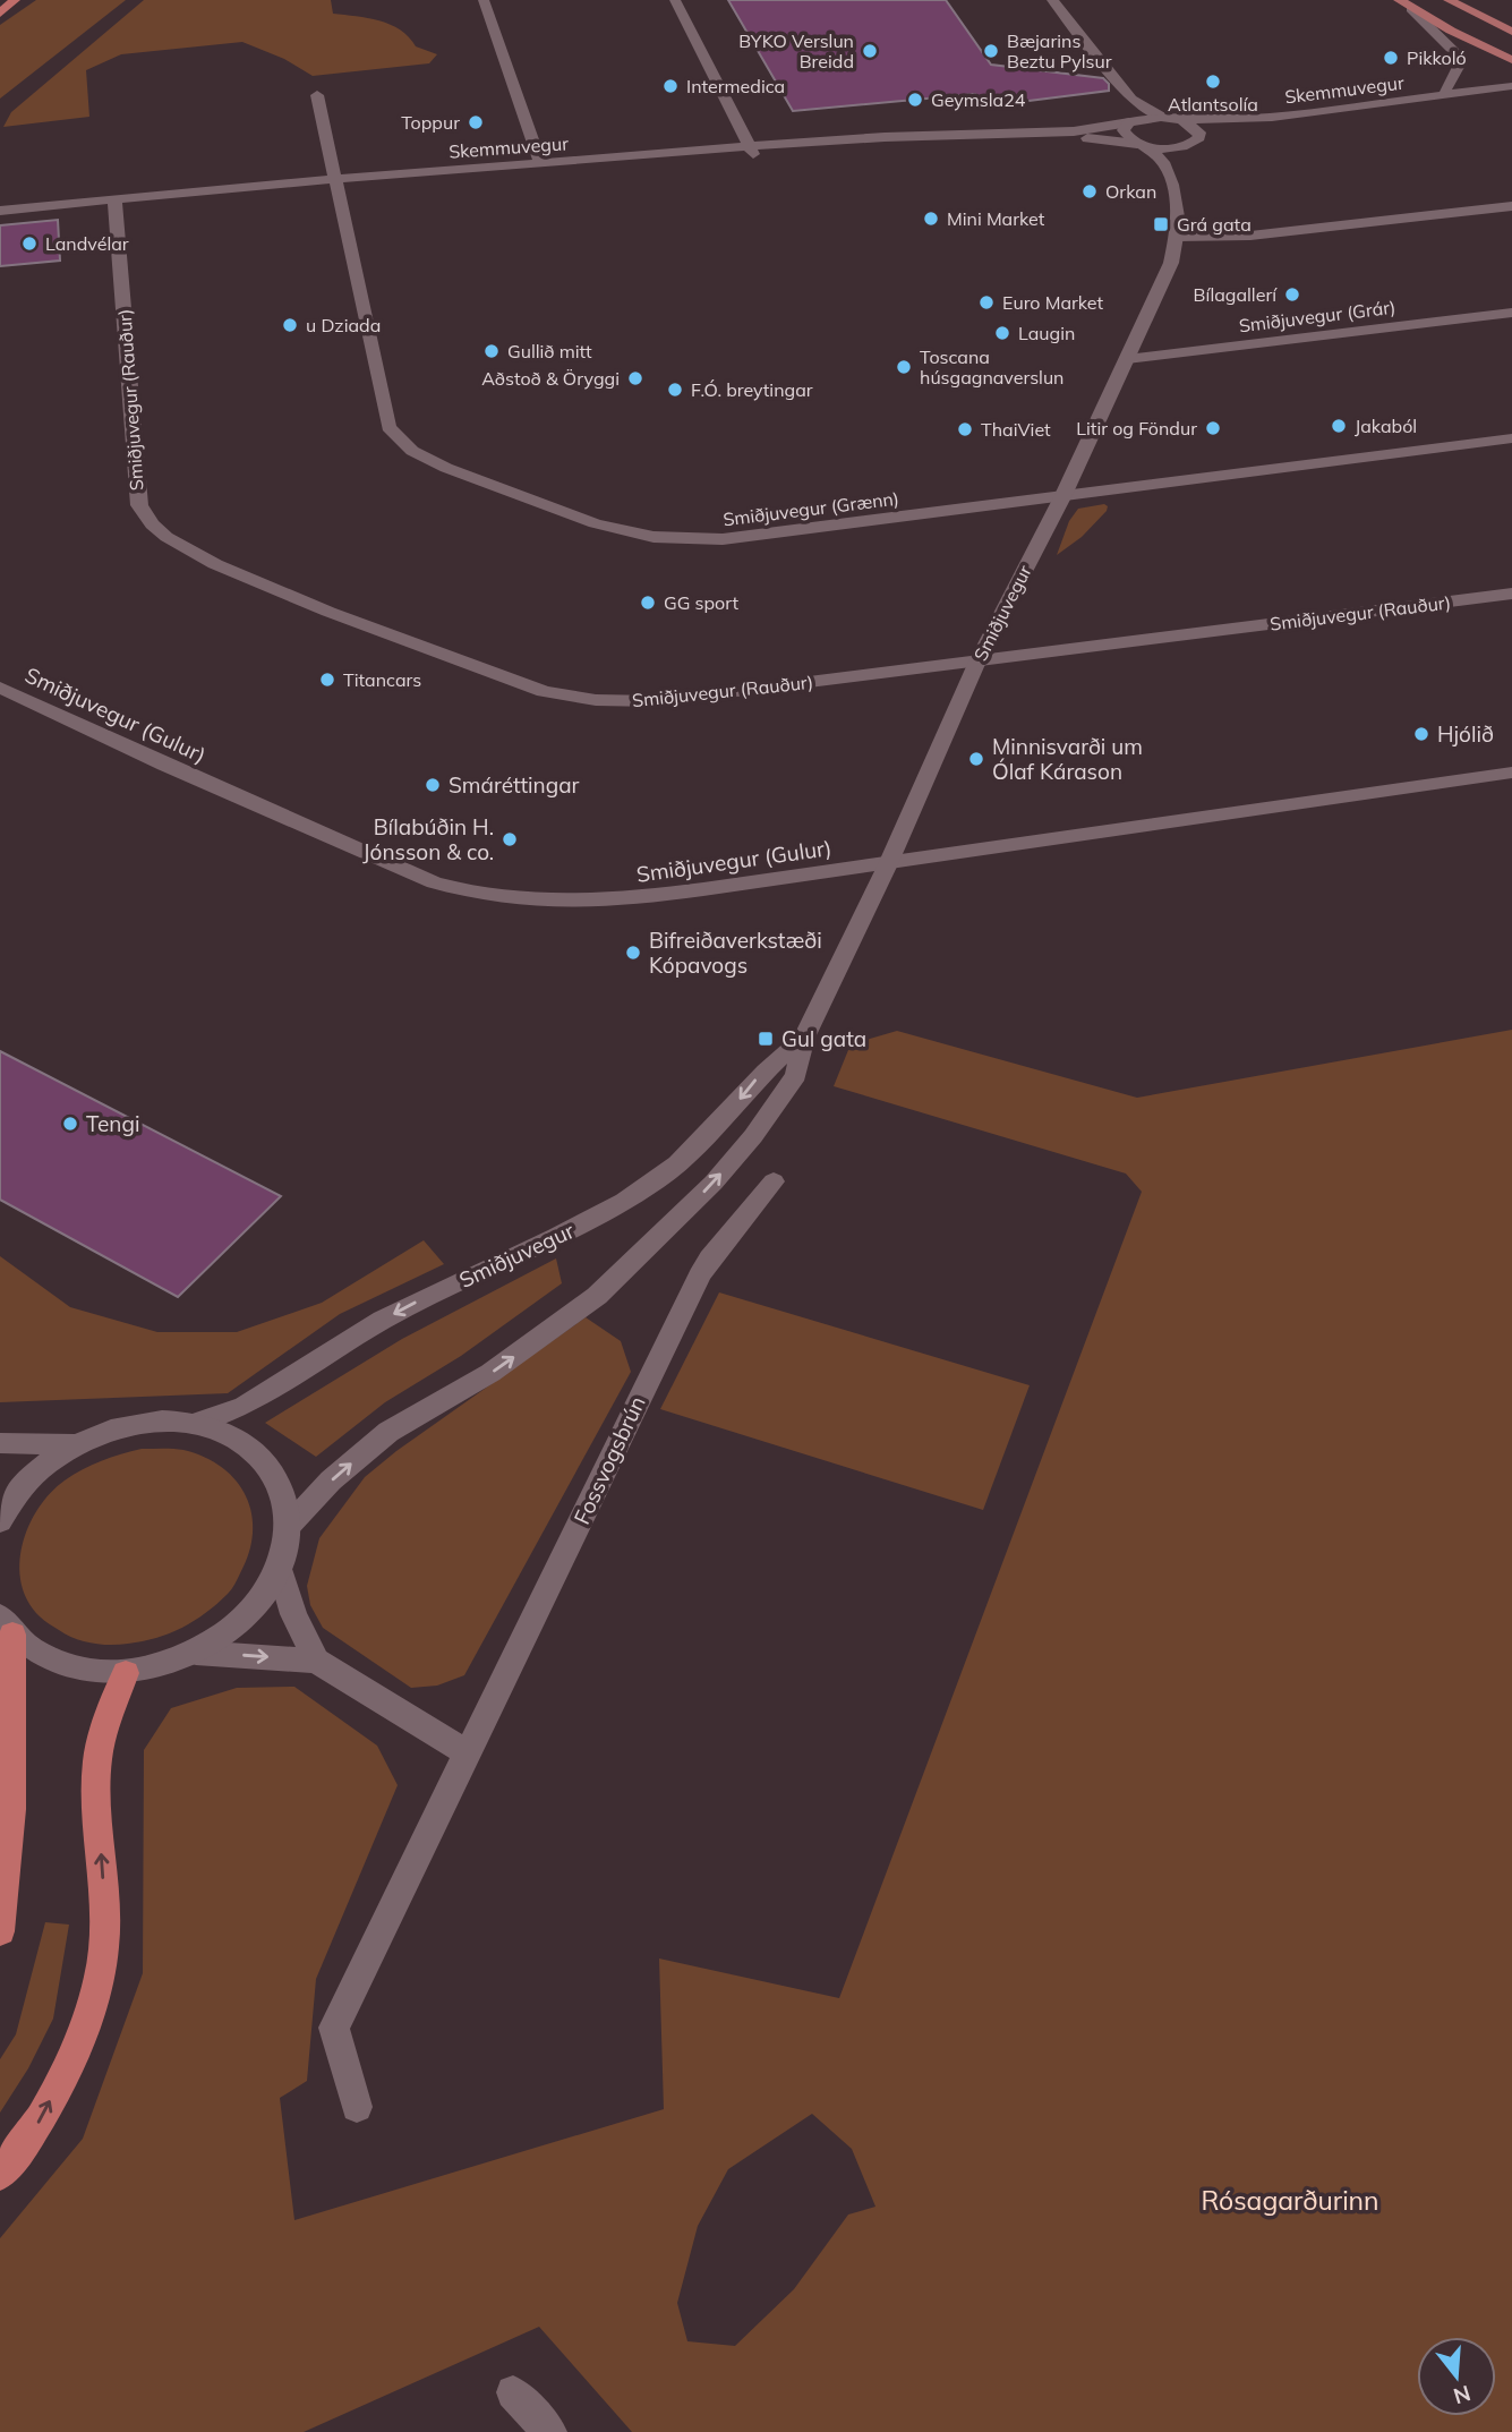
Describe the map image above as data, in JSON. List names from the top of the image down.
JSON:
{
  "streets": {
    "street": [
      "Skemmuvegur",
      "Smiðjuvegur (Grár)",
      "Smiðjuvegur (Rauður)",
      "Smiðjuvegur (Grænn)",
      "Smiðjuvegur",
      "Smiðjuvegur (Gulur)",
      "Fossvogsbrún"
    ]
  },
  "crossings": [
    ["Skemmuvegur", "Smiðjuvegur (Rauður)"],
    ["Skemmuvegur", "Smiðjuvegur (Grænn)"],
    ["Skemmuvegur", "Smiðjuvegur"],
    ["Smiðjuvegur (Grár)", "Smiðjuvegur"],
    ["Smiðjuvegur (Rauður)", "Smiðjuvegur"],
    ["Smiðjuvegur (Grænn)", "Smiðjuvegur"],
    ["Smiðjuvegur", "Smiðjuvegur (Gulur)"]
  ],
  "parks": ["Rósagarðurinn"],
  "places": {
    "other": [
      "BYKO Verslun Breidd",
      "Bæjarins Beztu Pylsur",
      "Pikkoló",
      "Atlantsolía",
      "Intermedica",
      "Geymsla24",
      "Toppur",
      "Orkan",
      "Mini Market",
      "Landvélar",
      "Bílagallerí",
      "Euro Market",
      "u Dziada",
      "Laugin",
      "Gullið mitt",
      "Toscana húsgagnaverslun",
      "Aðstoð & Öryggi",
      "F.Ó. breytingar",
      "Jakaból",
      "Litir og Föndur",
      "ThaiViet",
      "GG sport",
      "Titancars",
      "Hjólið",
      "Minnisvarði um Ólaf Kárason",
      "Smáréttingar",
      "Bílabúðin H. Jónsson & co.",
      "Bifreiðaverkstæði Kópavogs",
      "Tengi"
    ],
    "transit": ["Grá gata", "Gul gata"]
  },
  "north": "bottom"
}
